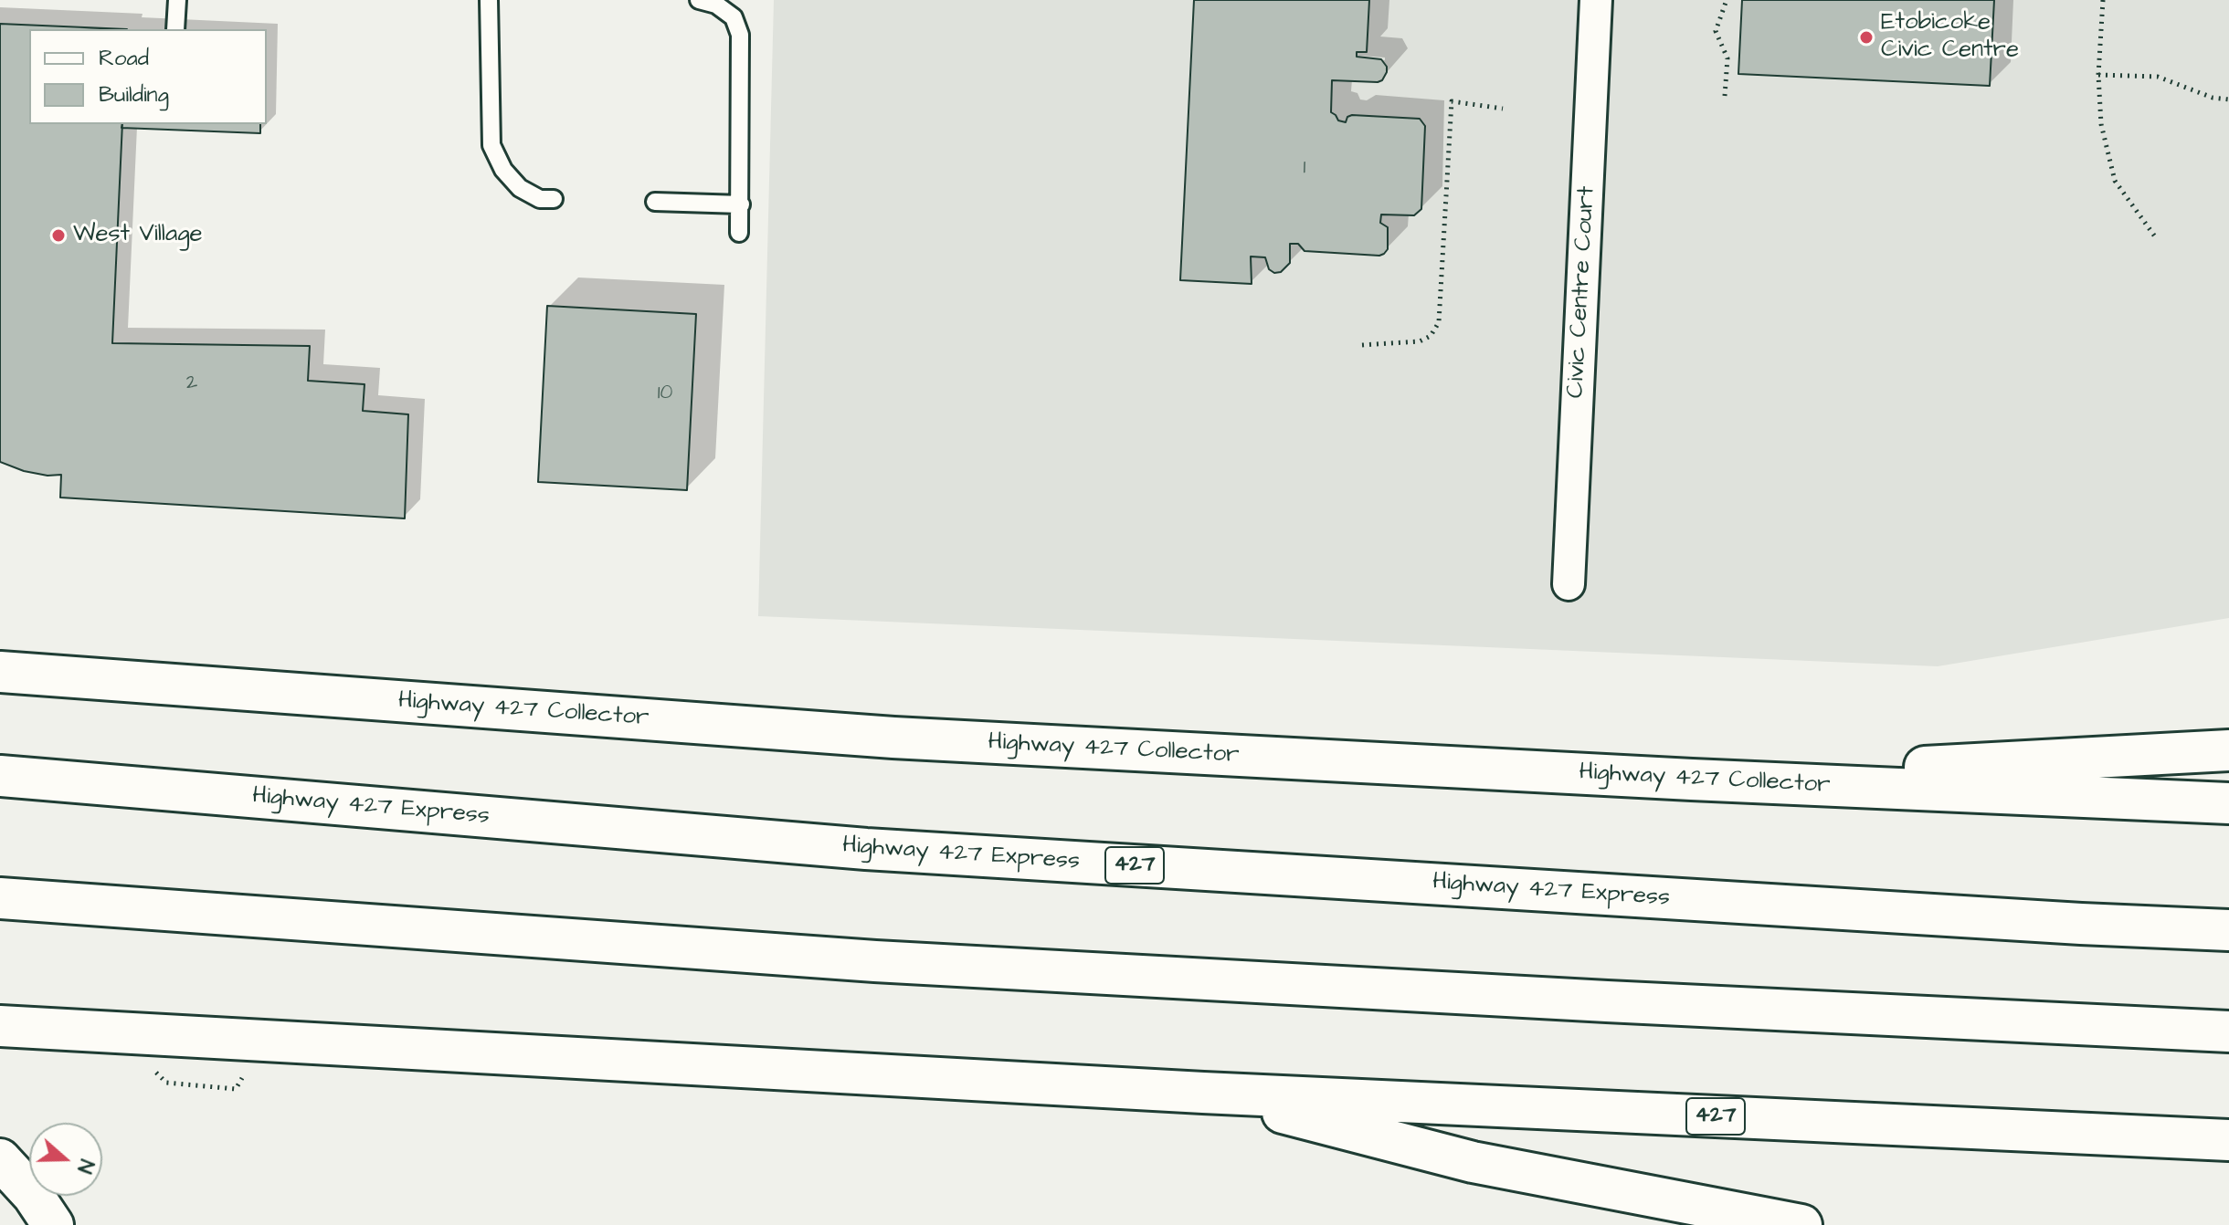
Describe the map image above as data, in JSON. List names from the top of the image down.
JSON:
{
  "streets": {
    "highway": ["Highway 427 Collector", "Highway 427 Express", "427"],
    "street": ["Civic Centre Court"]
  },
  "places": ["Etobicoke Civic Centre", "West Village"],
  "house_numbers": ["1", "2", "10"],
  "legend": ["Road", "Building"],
  "north": "right"
}
